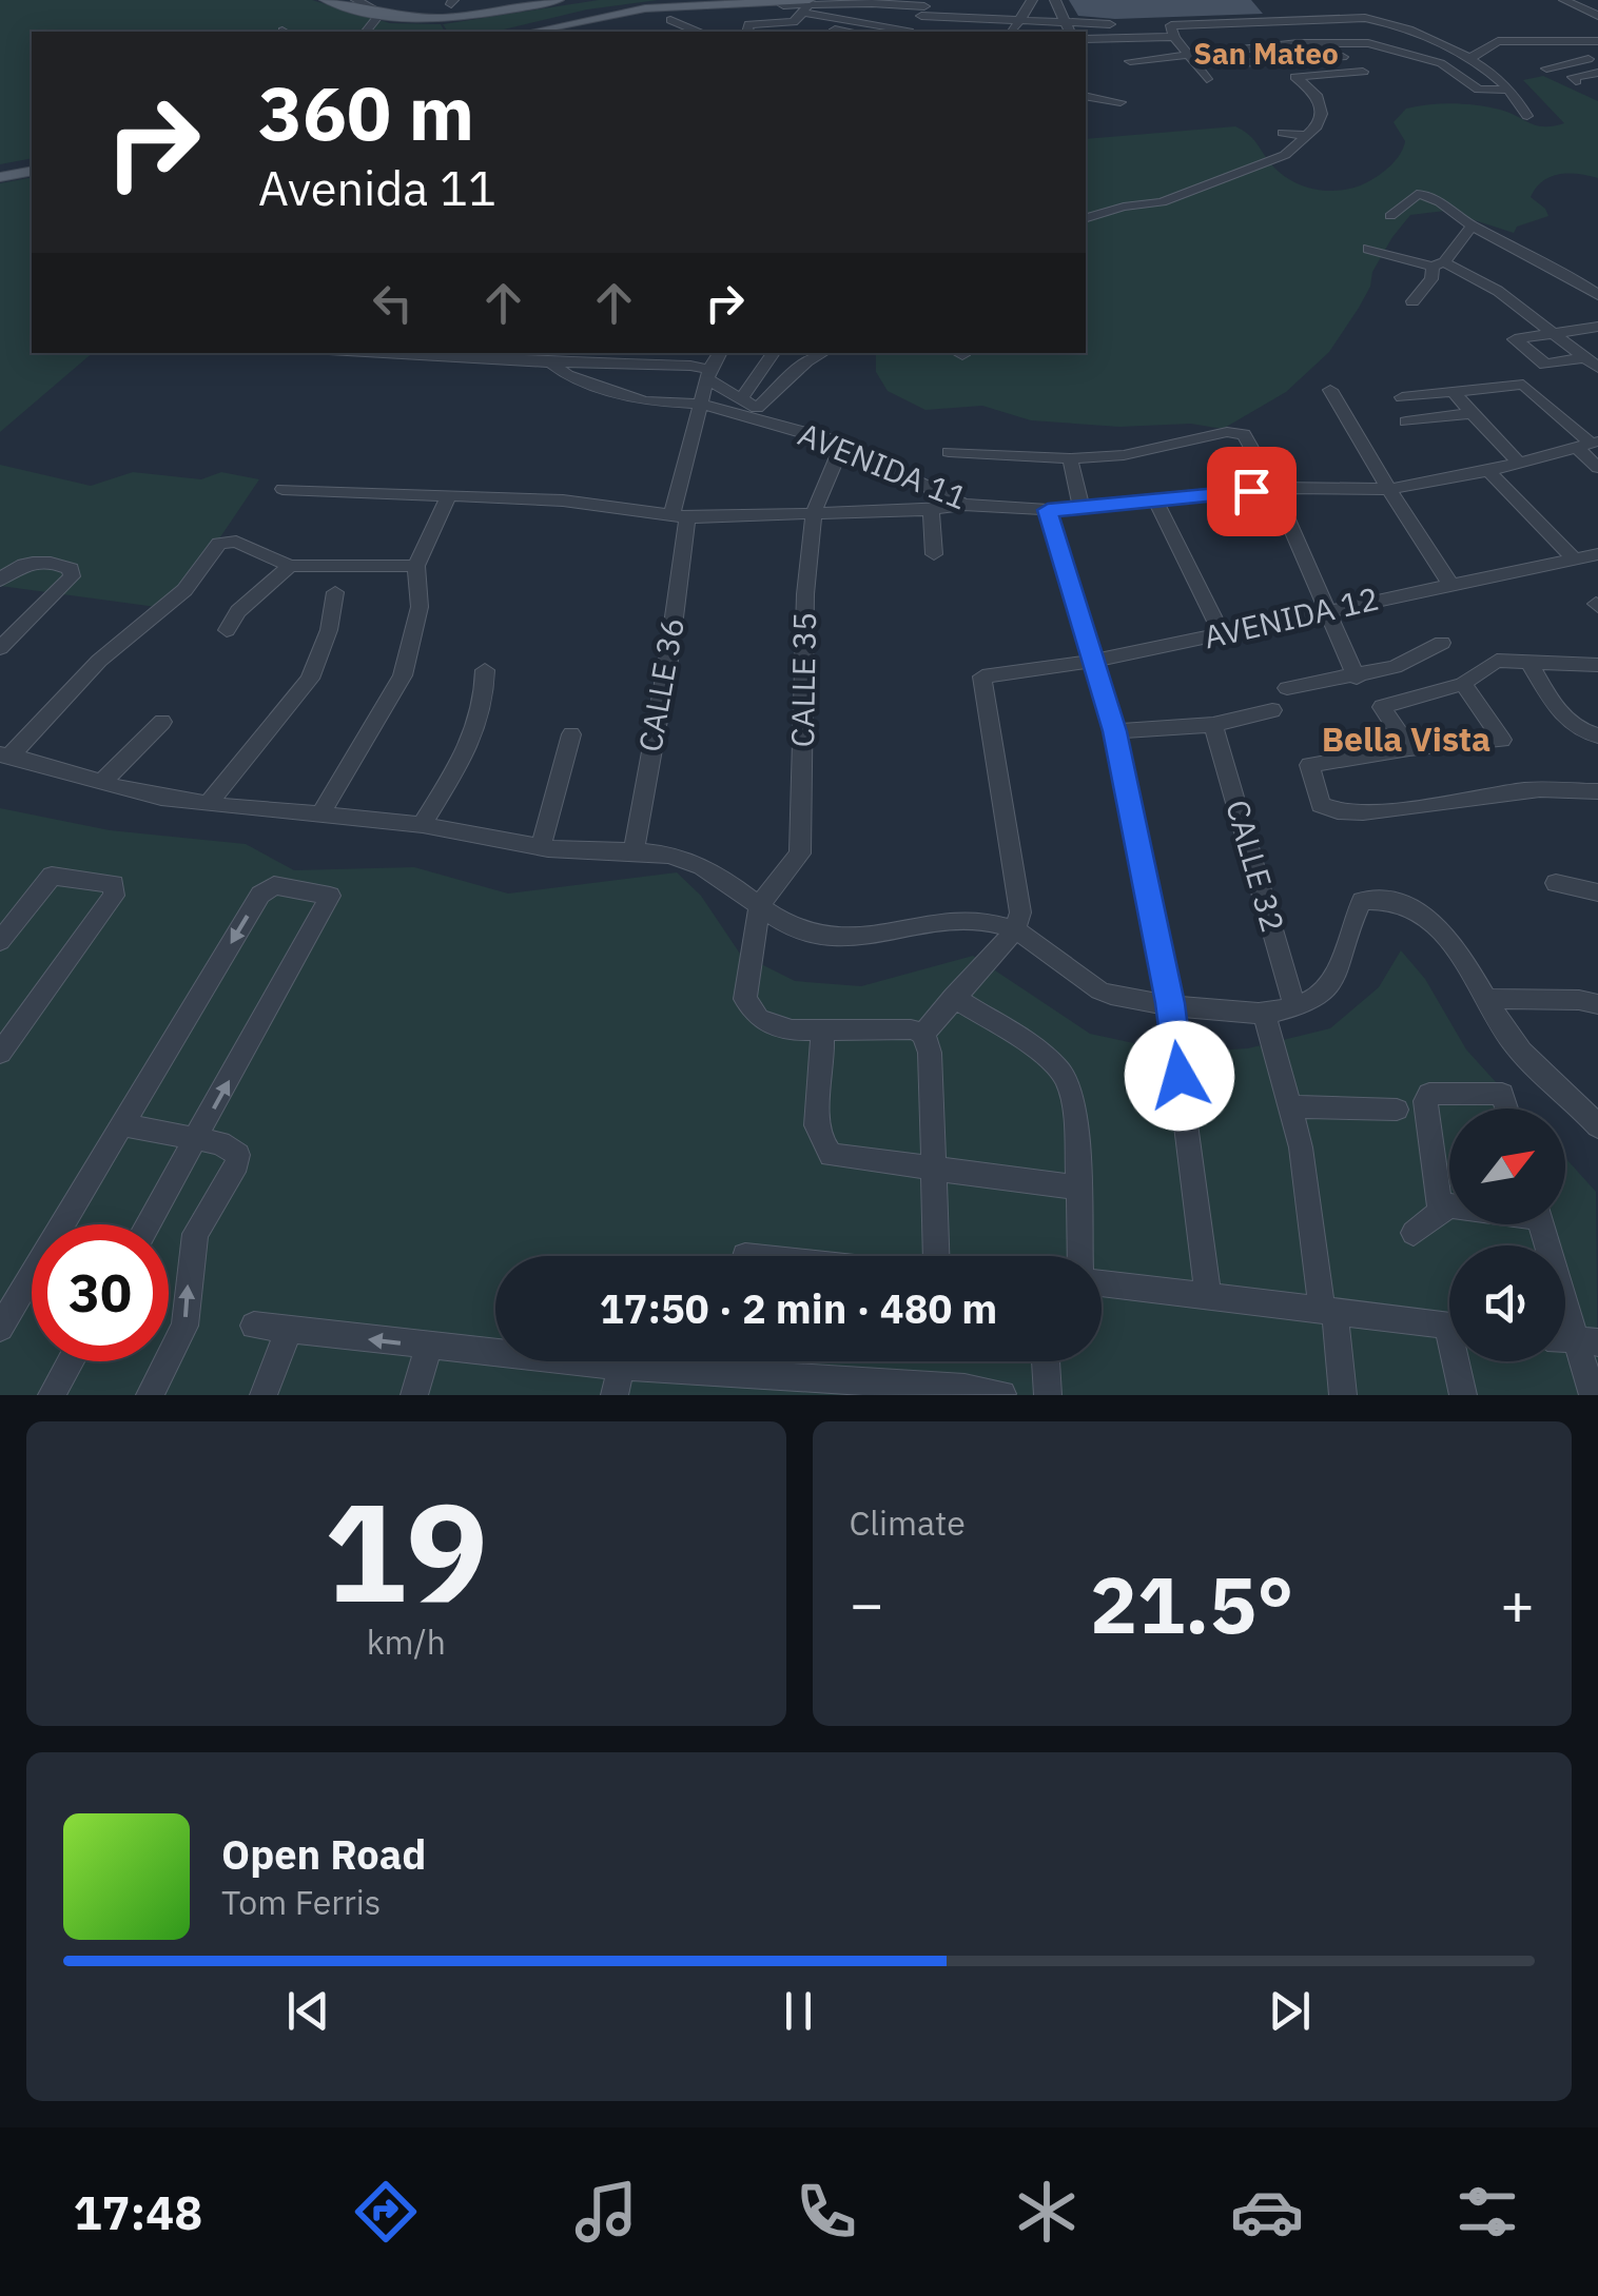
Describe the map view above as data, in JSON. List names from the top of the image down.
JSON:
{
  "streets": {
    "street": [
      "AVENIDA 11",
      "AVENIDA 12",
      "CALLE 35",
      "CALLE 36",
      "CALLE 32"
    ]
  },
  "crossings": [
    ["AVENIDA 11", "CALLE 35"],
    ["AVENIDA 11", "CALLE 36"]
  ],
  "districts": ["San Mateo", "Bella Vista"],
  "north": "top right",
  "page": {
    "turn": ["360 m", "Avenida 11"],
    "limit": "30",
    "trip": "17:50 · 2 min · 480 m",
    "tile": [
      ["19", "km/h"],
      "Climate"
    ],
    "heat": ["−", "21.5°", "+"],
    "song": ["Open Road", "Tom Ferris"],
    "tabs": "17:48"
  }
}
